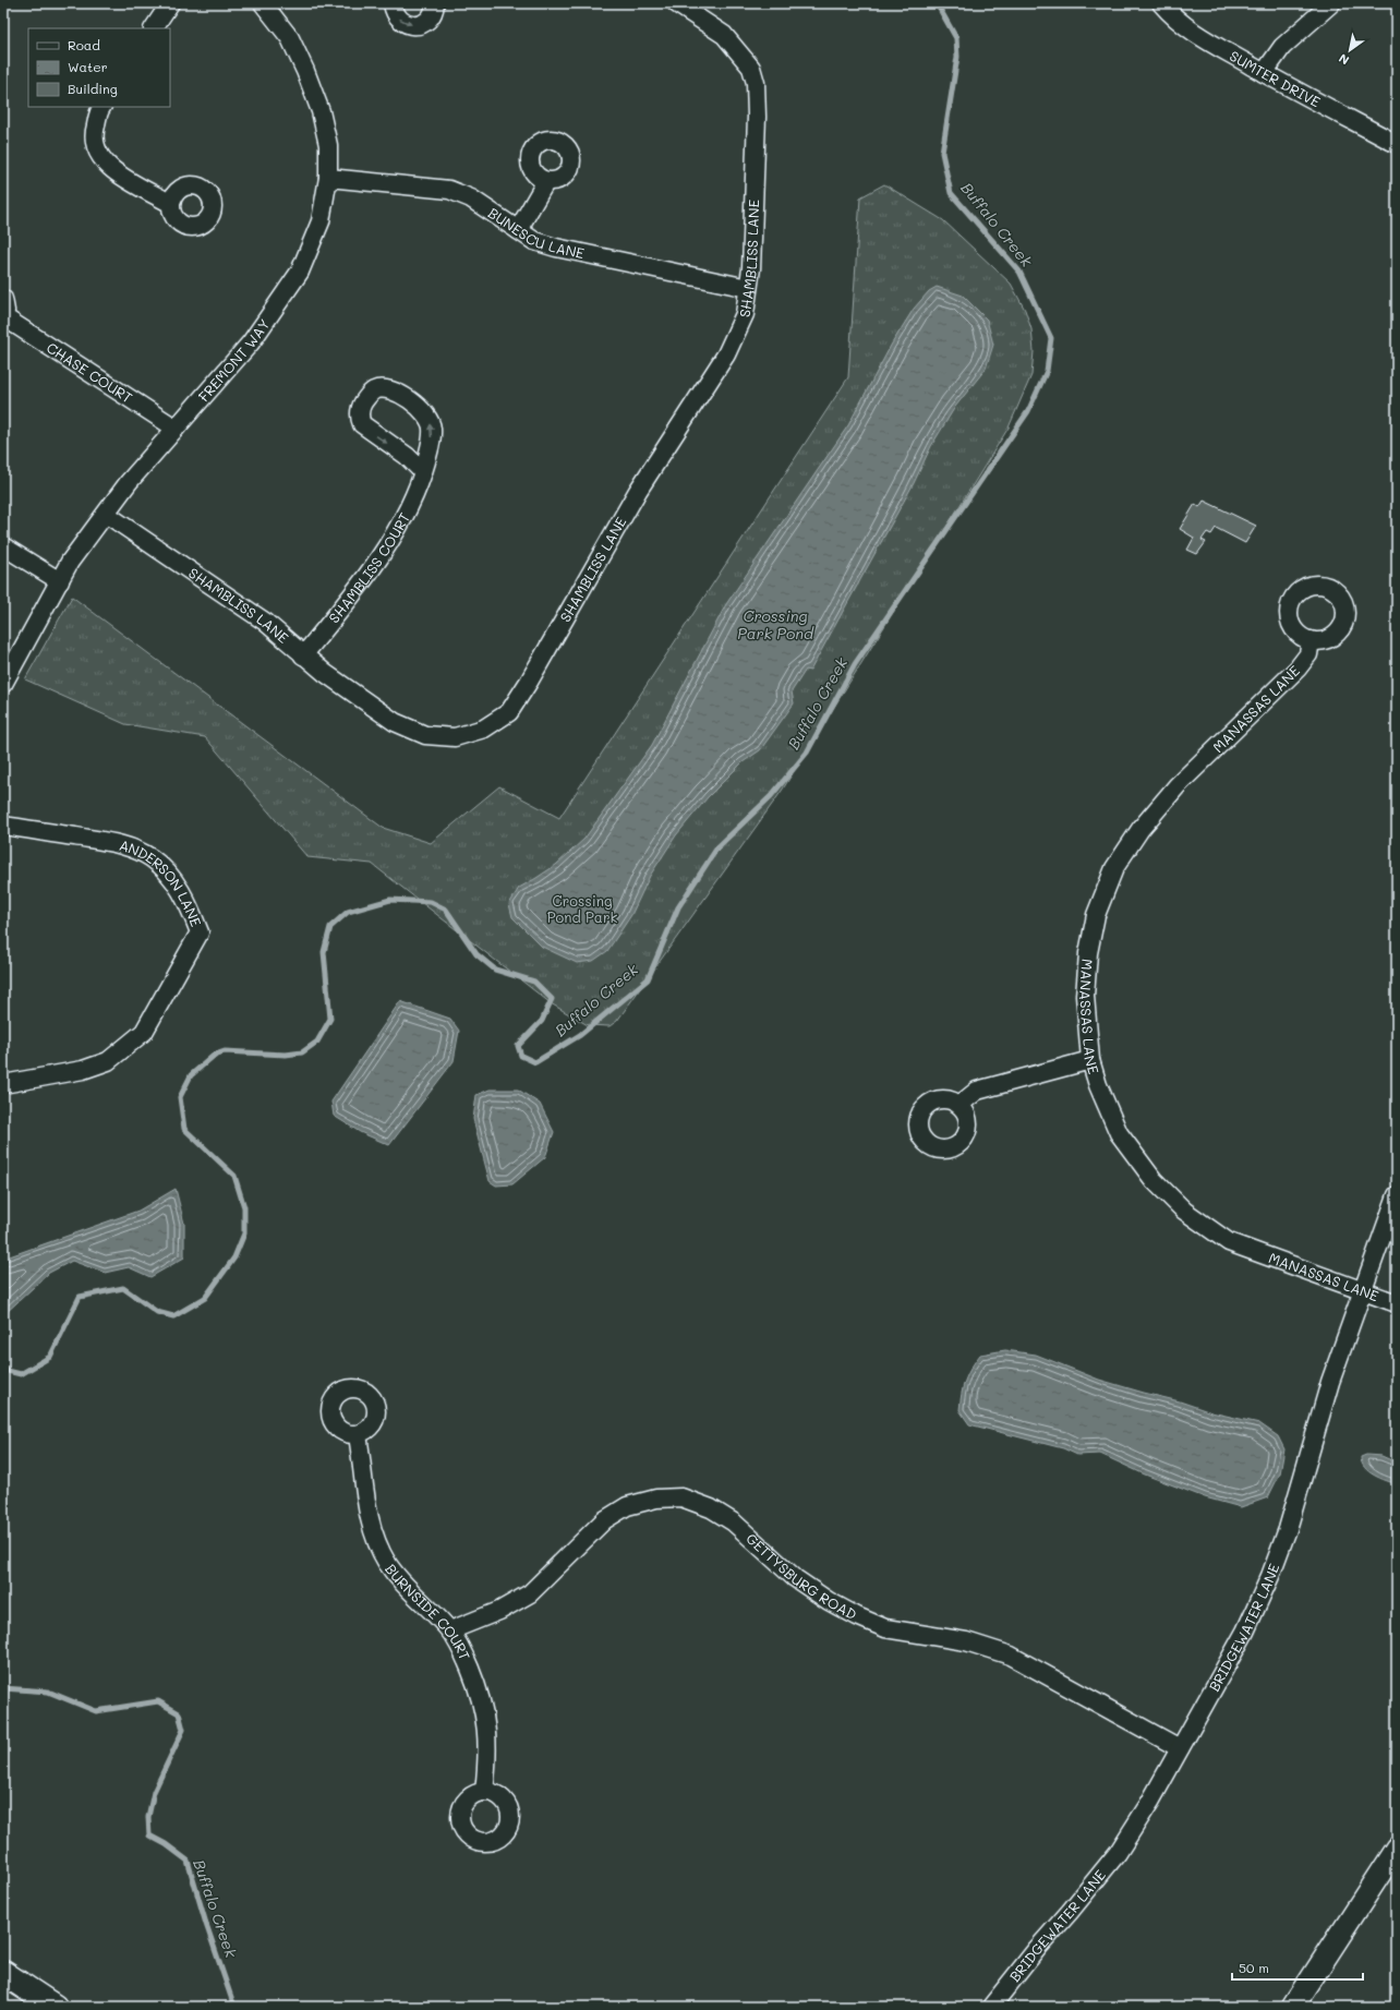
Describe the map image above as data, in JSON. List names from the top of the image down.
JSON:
{
  "streets": {
    "street": [
      "SUMTER DRIVE",
      "BUNESCU LANE",
      "SHAMBLISS LANE",
      "FREMONT WAY",
      "CHASE COURT",
      "SHAMBLISS COURT",
      "MANASSAS LANE",
      "ANDERSON LANE",
      "GETTYSBURG ROAD",
      "BURNSIDE COURT",
      "BRIDGEWATER LANE"
    ]
  },
  "crossings": [
    ["BUNESCU LANE", "SHAMBLISS LANE"],
    ["BUNESCU LANE", "FREMONT WAY"],
    ["SHAMBLISS LANE", "FREMONT WAY"],
    ["SHAMBLISS LANE", "SHAMBLISS COURT"],
    ["FREMONT WAY", "CHASE COURT"],
    ["MANASSAS LANE", "BRIDGEWATER LANE"],
    ["GETTYSBURG ROAD", "BURNSIDE COURT"],
    ["GETTYSBURG ROAD", "BRIDGEWATER LANE"]
  ],
  "water": ["Buffalo Creek", "Crossing Park Pond"],
  "parks": ["Crossing Pond Park"],
  "legend": ["Road", "Water", "Building"],
  "scale_bar": "50 m",
  "north": "bottom left"
}
